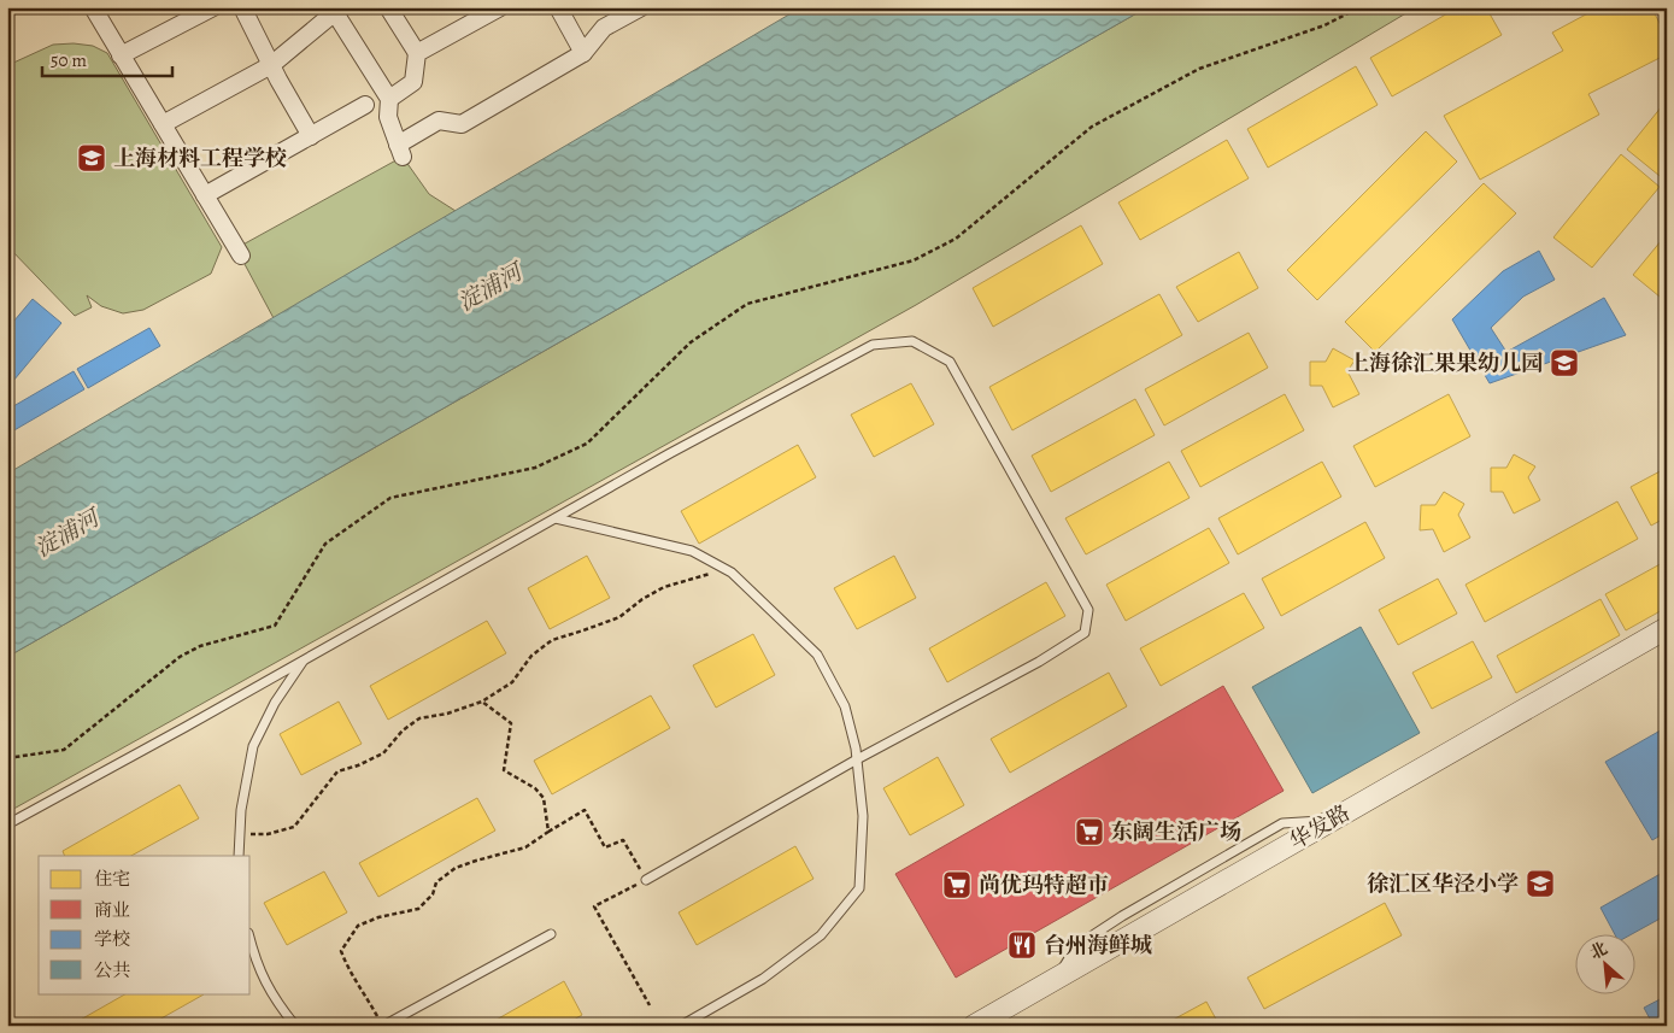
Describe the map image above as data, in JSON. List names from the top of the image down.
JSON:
{
  "streets": {
    "street": ["华发路"]
  },
  "water": ["淀浦河"],
  "places": {
    "school or university": ["上海材料工程学校", "上海徐汇果果幼儿园", "徐汇区华泾小学"],
    "supermarket": ["东阔生活广场", "尚优玛特超市"],
    "restaurant": ["台州海鲜城"]
  },
  "legend": [
    "住宅",
    "商业",
    "学校",
    "公共"
  ],
  "scale_bar": "50 m",
  "north": "top left"
}
